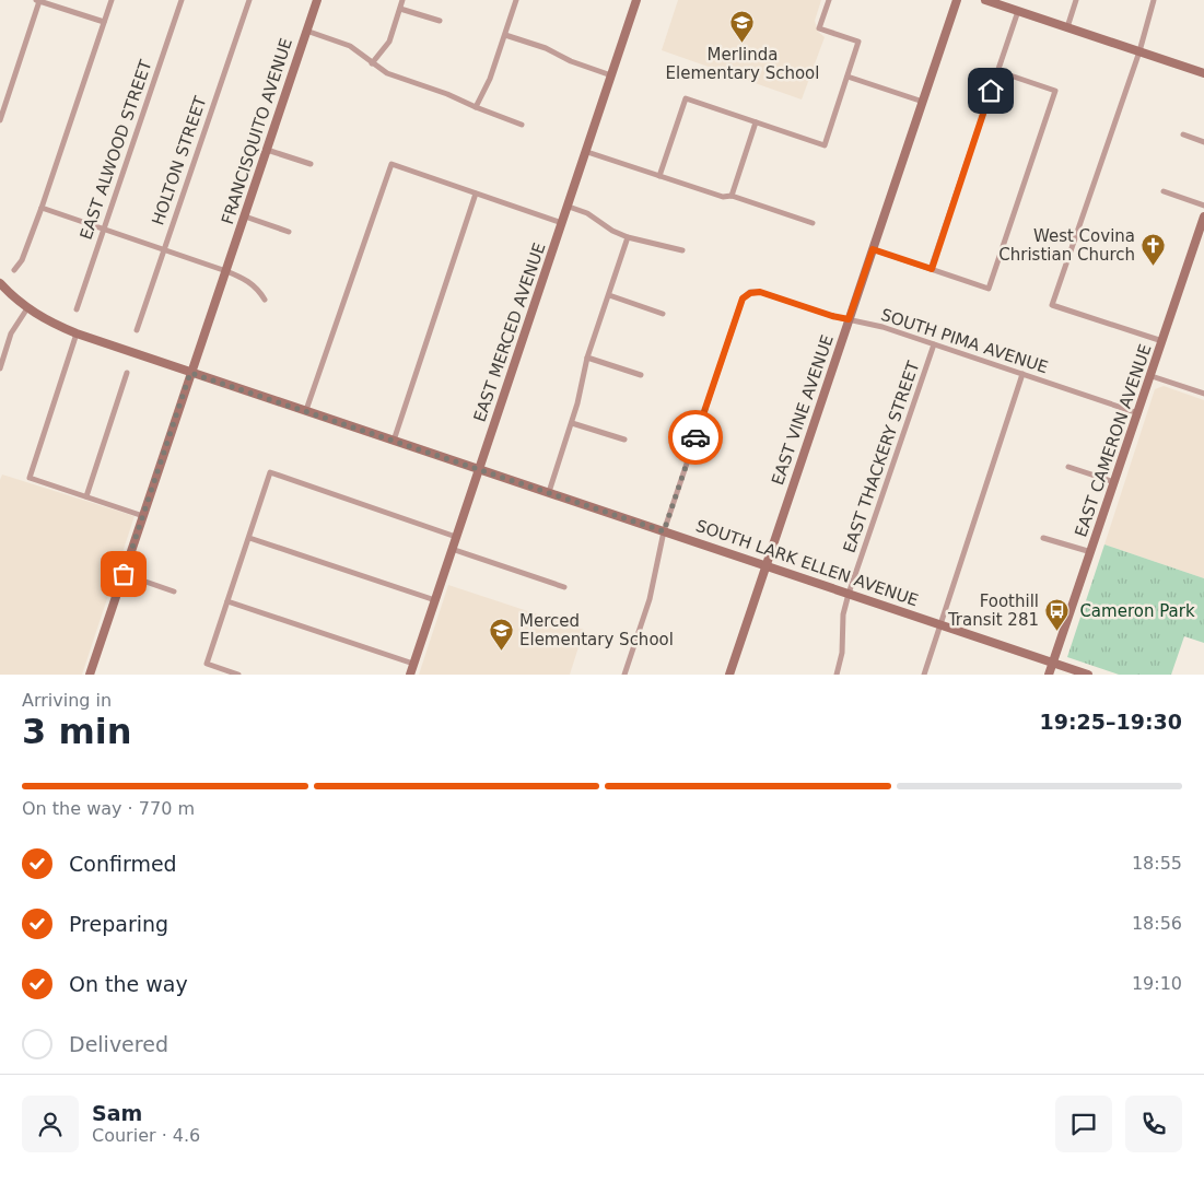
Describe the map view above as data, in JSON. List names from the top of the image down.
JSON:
{
  "streets": {
    "street": [
      "FRANCISQUITO AVENUE",
      "EAST ALWOOD STREET",
      "HOLTON STREET",
      "EAST MERCED AVENUE",
      "SOUTH PIMA AVENUE",
      "EAST VINE AVENUE",
      "EAST CAMERON AVENUE",
      "EAST THACKERY STREET",
      "SOUTH LARK ELLEN AVENUE"
    ]
  },
  "crossings": [
    ["FRANCISQUITO AVENUE", "SOUTH LARK ELLEN AVENUE"],
    ["EAST MERCED AVENUE", "SOUTH LARK ELLEN AVENUE"],
    ["SOUTH PIMA AVENUE", "EAST VINE AVENUE"],
    ["SOUTH PIMA AVENUE", "EAST CAMERON AVENUE"],
    ["SOUTH PIMA AVENUE", "EAST THACKERY STREET"],
    ["SOUTH PIMA AVENUE", "SOUTH LARK ELLEN AVENUE"],
    ["EAST VINE AVENUE", "SOUTH LARK ELLEN AVENUE"],
    ["EAST CAMERON AVENUE", "SOUTH LARK ELLEN AVENUE"],
    ["EAST THACKERY STREET", "SOUTH LARK ELLEN AVENUE"]
  ],
  "parks": ["Cameron Park"],
  "places": {
    "school or university": ["Merlinda Elementary School", "Merced Elementary School"],
    "church": ["West Covina Christian Church"],
    "bus stop": ["Foothill Transit 281"]
  },
  "page": {
    "heading": ["3 min", "Arriving in", "19:25–19:30"],
    "panel": ["Sam", "Courier · 4.6"],
    "bar": "On the way · 770 m",
    "list": [
      ["Confirmed", "18:55"],
      ["Preparing", "18:56"],
      ["On the way", "19:10"],
      "Delivered"
    ]
  }
}
